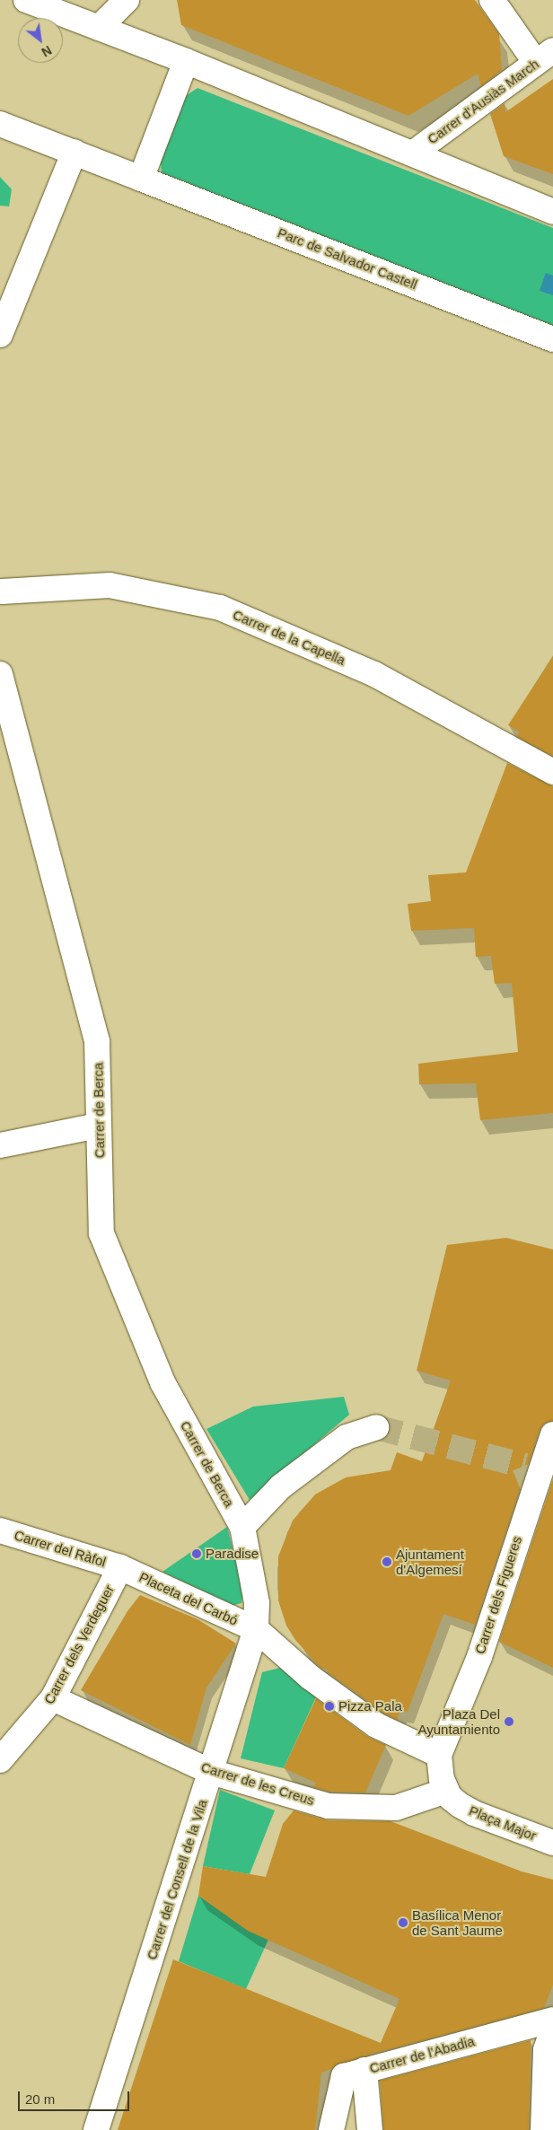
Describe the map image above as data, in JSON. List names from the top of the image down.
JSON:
{
  "streets": {
    "street": [
      "Carrer d'Ausiàs March",
      "Parc de Salvador Castell",
      "Carrer de la Capella",
      "Carrer de Berca",
      "Carrer del Ràfol",
      "Carrer dels Figueres",
      "Placeta del Carbó",
      "Carrer dels Verdeguer",
      "Carrer de les Creus",
      "Plaça Major",
      "Carrer del Consell de la Vila",
      "Carrer de l'Abadia"
    ]
  },
  "crossings": [
    ["Carrer de Berca", "Placeta del Carbó"],
    ["Carrer del Ràfol", "Placeta del Carbó"],
    ["Carrer del Ràfol", "Carrer dels Verdeguer"],
    ["Carrer dels Figueres", "Placeta del Carbó"],
    ["Placeta del Carbó", "Carrer dels Verdeguer"],
    ["Placeta del Carbó", "Carrer del Consell de la Vila"],
    ["Carrer dels Verdeguer", "Carrer de les Creus"],
    ["Carrer de les Creus", "Plaça Major"],
    ["Carrer de les Creus", "Carrer del Consell de la Vila"]
  ],
  "places": [
    "Paradise",
    "Ajuntament d'Algemesí",
    "Pizza Pala",
    "Plaza Del Ayuntamiento",
    "Basílica Menor de Sant Jaume"
  ],
  "scale_bar": "20 m",
  "north": "bottom right"
}
